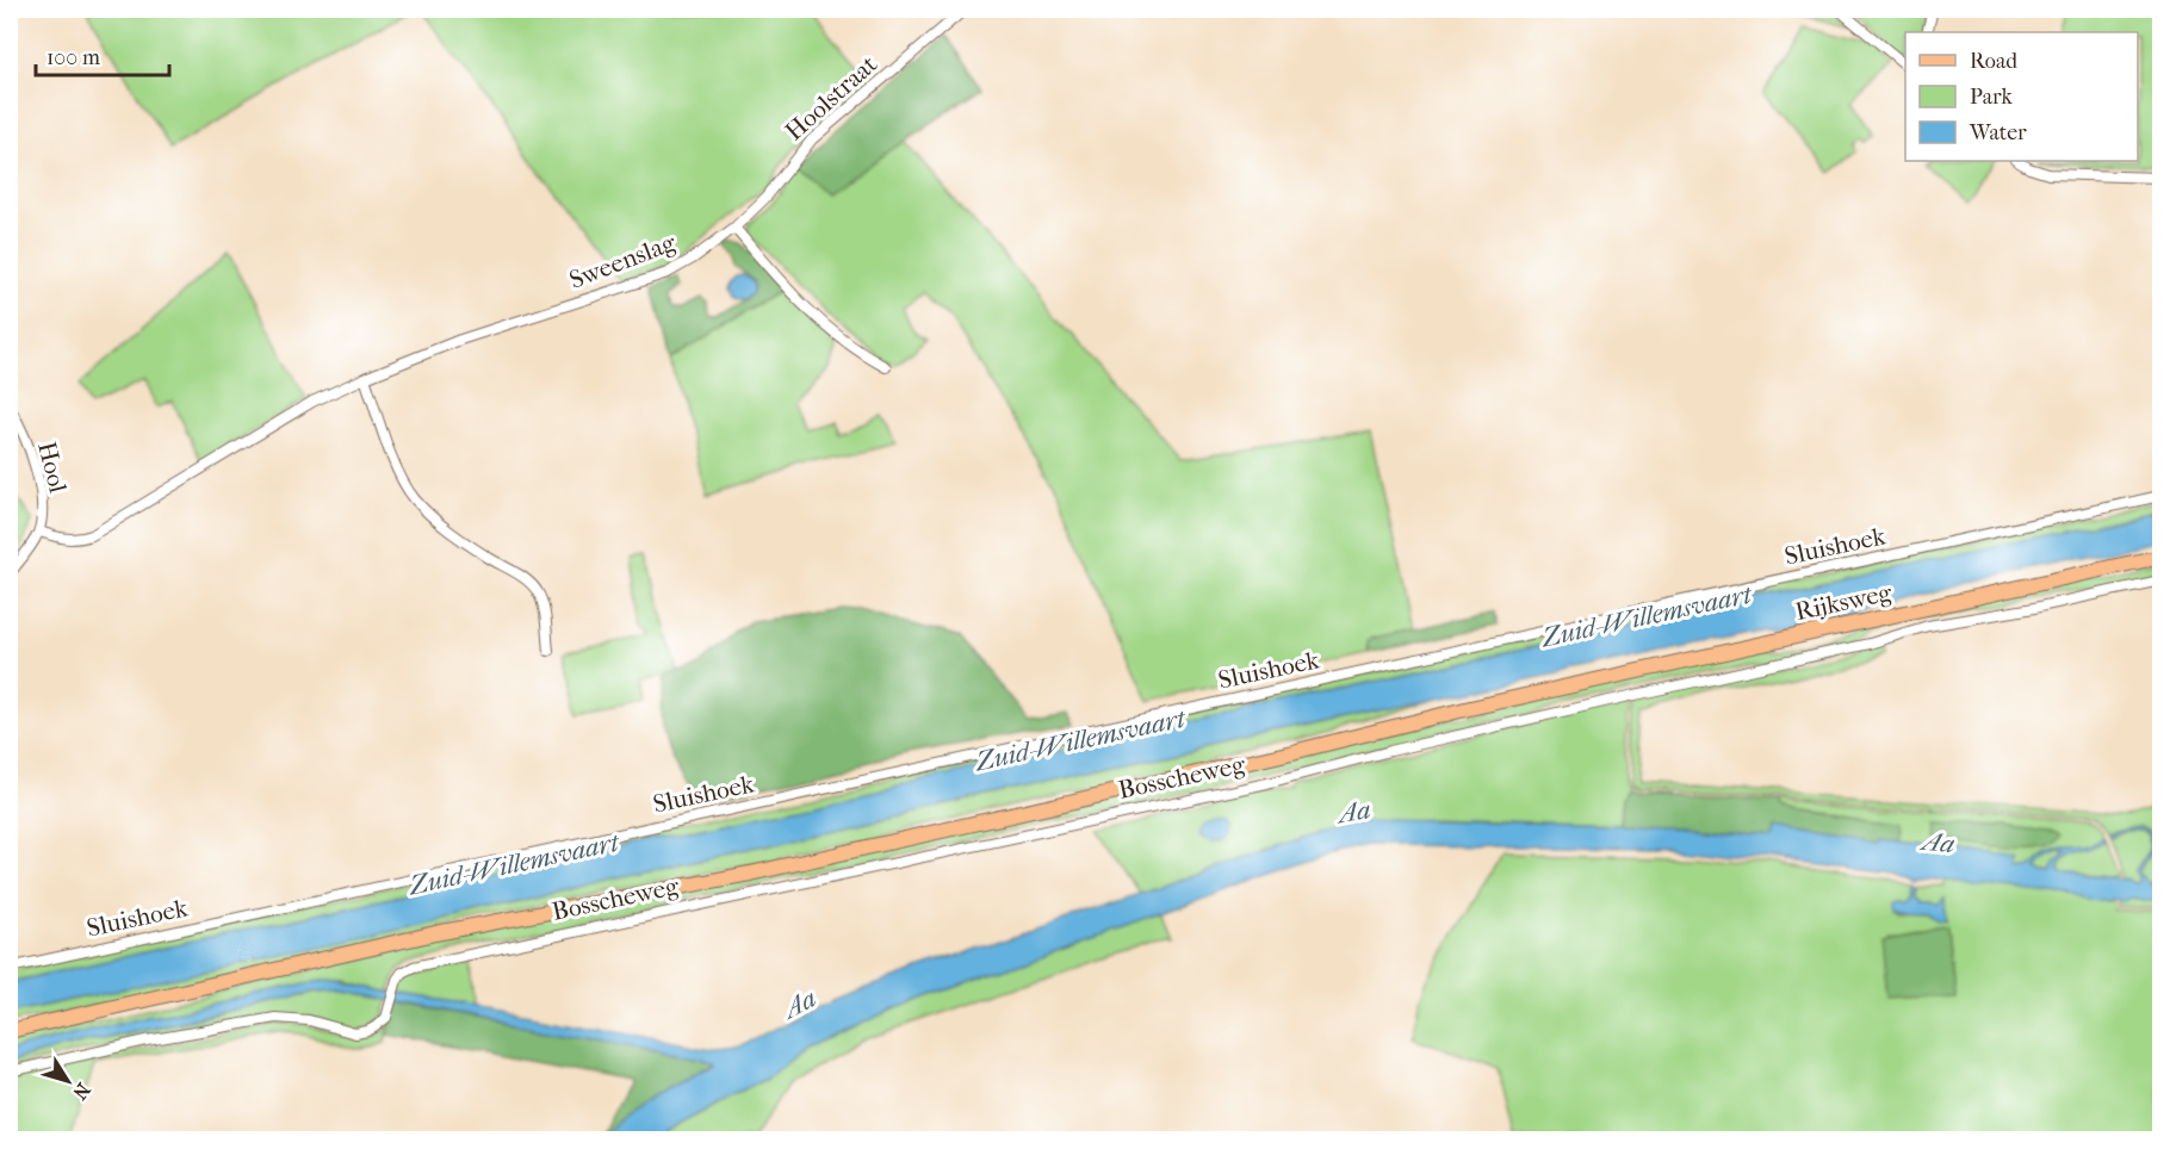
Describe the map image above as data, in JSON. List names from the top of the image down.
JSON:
{
  "streets": {
    "main road": ["Rijksweg", "Bosscheweg"],
    "street": [
      "Hoolstraat",
      "Sweenslag",
      "Hool",
      "Sluishoek"
    ]
  },
  "crossings": [
    ["Hoolstraat", "Sweenslag"],
    ["Sweenslag", "Hool"],
    ["Rijksweg", "Bosscheweg"]
  ],
  "water": ["Zuid-Willemsvaart", "Aa"],
  "legend": ["Road", "Park", "Water"],
  "scale_bar": "100 m",
  "north": "bottom right"
}
